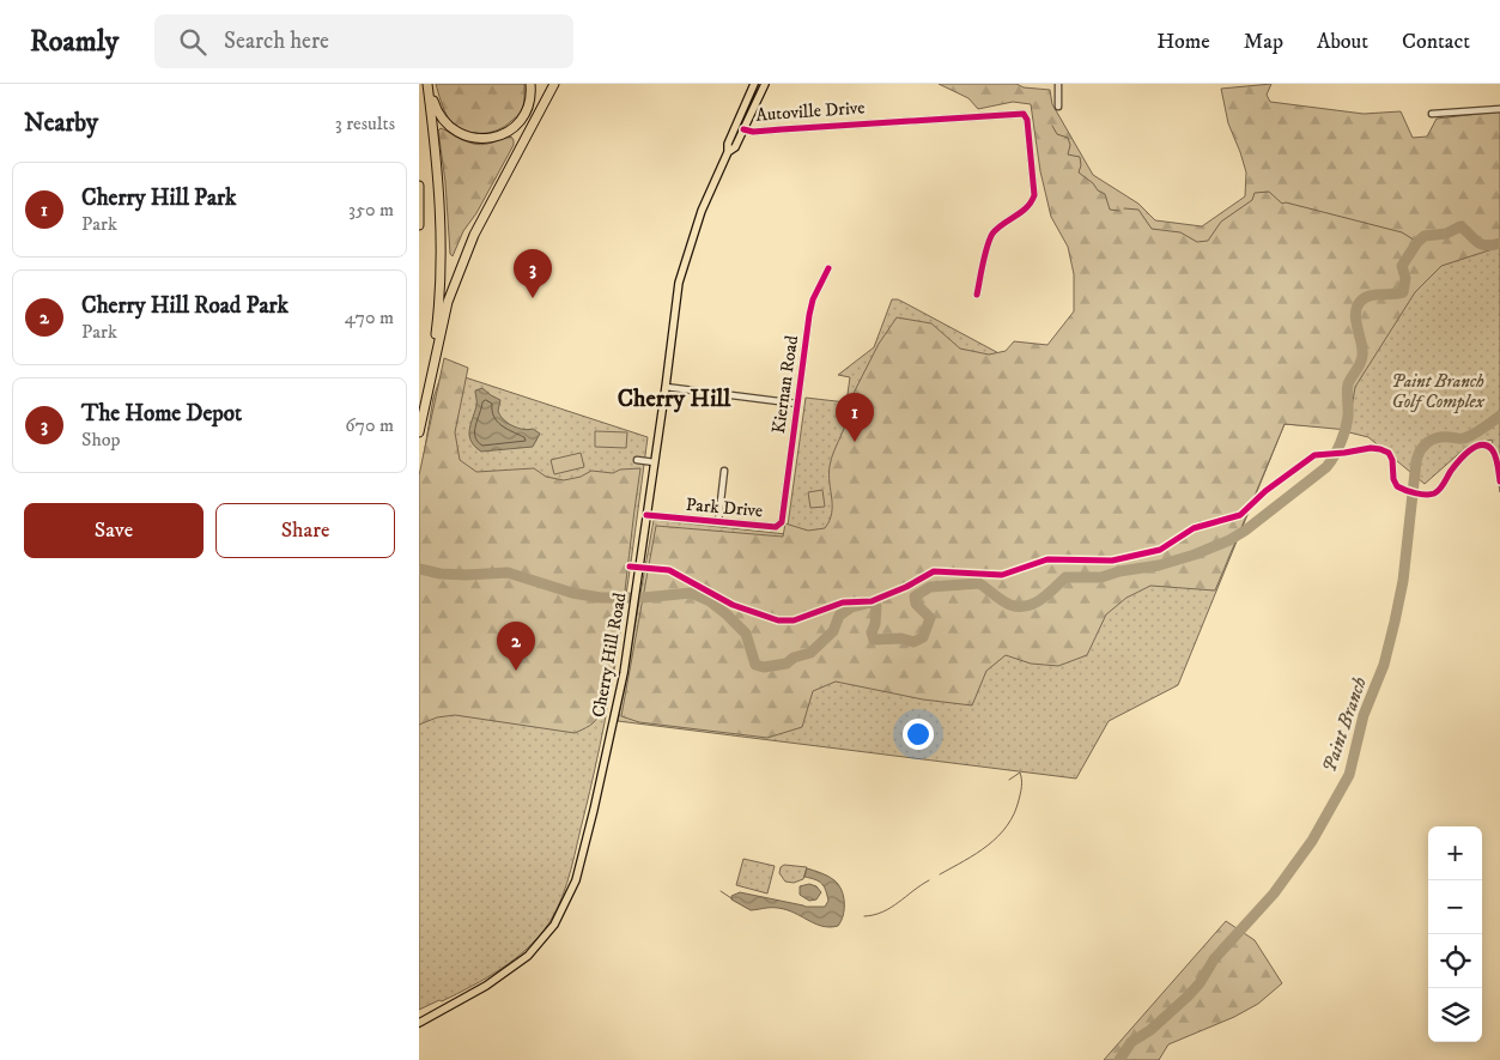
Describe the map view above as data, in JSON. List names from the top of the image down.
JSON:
{
  "streets": {
    "main road": ["Cherry Hill Road"],
    "street": ["Autoville Drive", "Kiernan Road", "Park Drive"]
  },
  "crossings": [
    ["Autoville Drive", "Cherry Hill Road"],
    ["Kiernan Road", "Park Drive"],
    ["Park Drive", "Cherry Hill Road"]
  ],
  "districts": ["Cherry Hill"],
  "water": ["Paint Branch"],
  "parks": ["Paint Branch Golf Complex"],
  "page": {
    "header": "Roamly",
    "search": "Search here",
    "nav": [
      "Home",
      "Map",
      "About",
      "Contact"
    ],
    "heading": ["Nearby", "3 results"],
    "list": [
      {
        "mark": "1",
        "name": "Cherry Hill Park",
        "note": "Park",
        "value": "350 m"
      },
      {
        "mark": "2",
        "name": "Cherry Hill Road Park",
        "note": "Park",
        "value": "470 m"
      },
      {
        "mark": "3",
        "name": "The Home Depot",
        "note": "Shop",
        "value": "670 m"
      }
    ],
    "pins": ["3", "1", "2"],
    "buttons": ["Save", "Share"],
    "map_buttons": ["+", "−"]
  }
}
